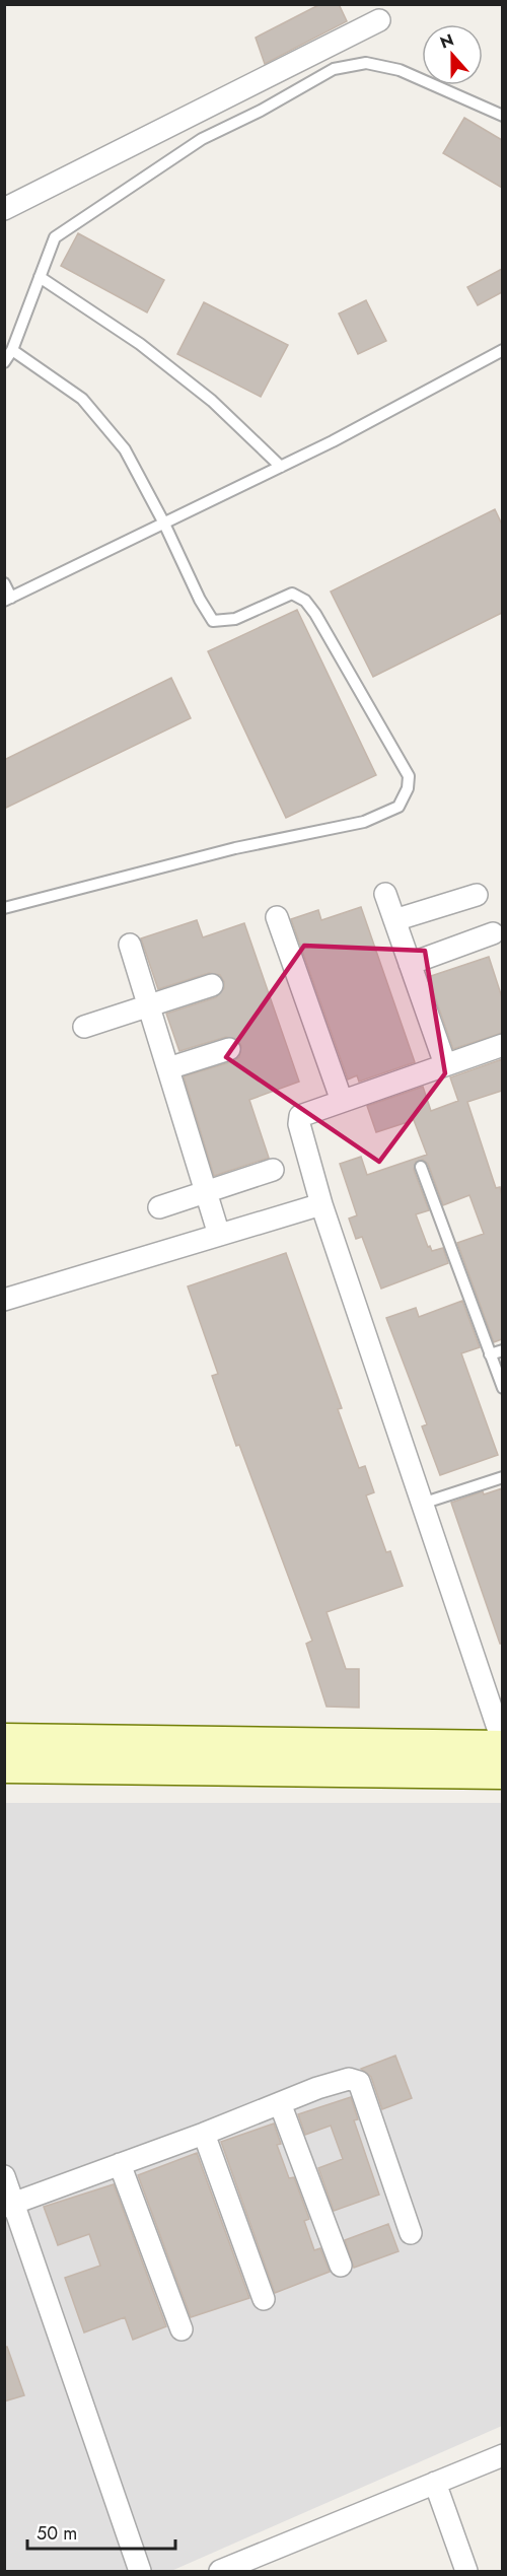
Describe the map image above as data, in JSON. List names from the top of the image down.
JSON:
{
  "scale_bar": "50 m",
  "north": "top"
}
